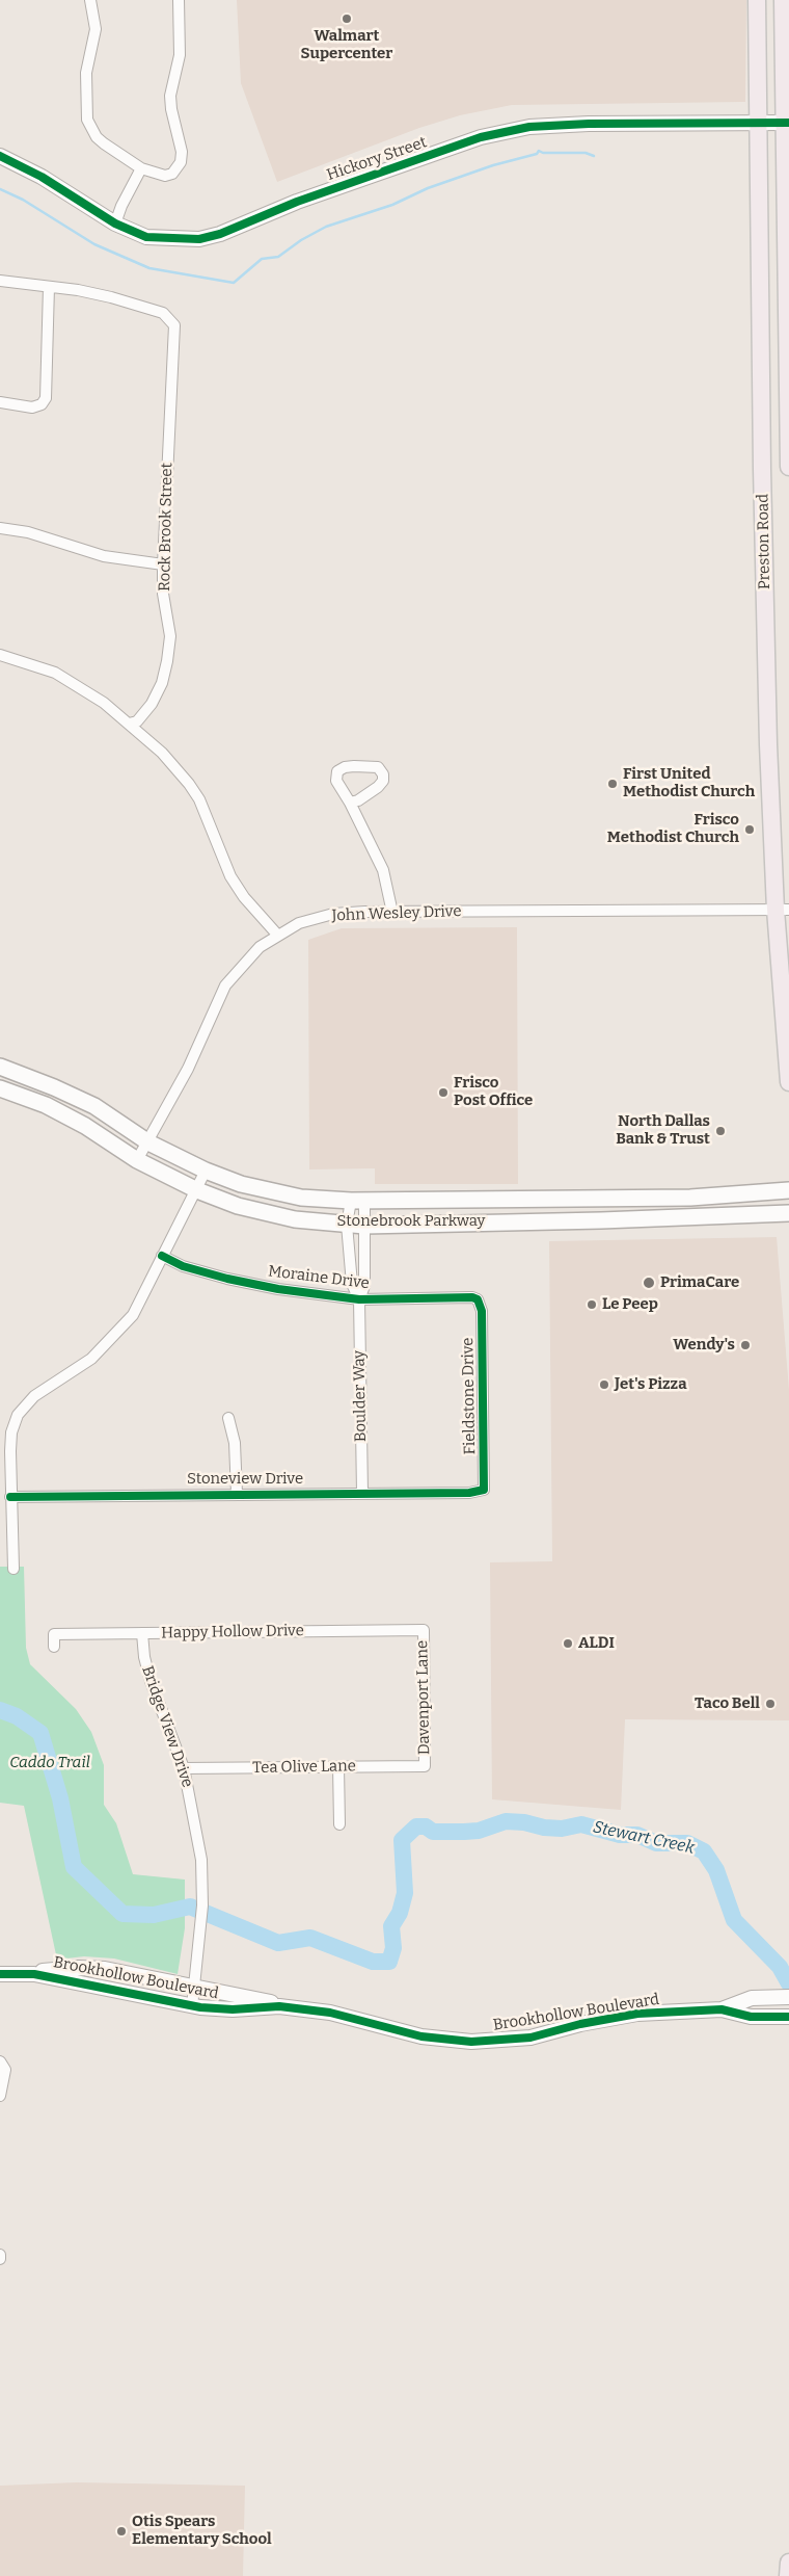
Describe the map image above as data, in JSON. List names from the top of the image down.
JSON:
{
  "streets": {
    "main road": ["Preston Road", "Stonebrook Parkway"],
    "street": [
      "Hickory Street",
      "Rock Brook Street",
      "John Wesley Drive",
      "Moraine Drive",
      "Boulder Way",
      "Fieldstone Drive",
      "Stoneview Drive",
      "Happy Hollow Drive",
      "Davenport Lane",
      "Bridge View Drive",
      "Tea Olive Lane",
      "Brookhollow Boulevard"
    ]
  },
  "crossings": [
    ["Hickory Street", "Preston Road"],
    ["Preston Road", "John Wesley Drive"],
    ["John Wesley Drive", "Stonebrook Parkway"],
    ["Stonebrook Parkway", "Boulder Way"],
    ["Moraine Drive", "Boulder Way"],
    ["Moraine Drive", "Fieldstone Drive"],
    ["Boulder Way", "Stoneview Drive"],
    ["Fieldstone Drive", "Stoneview Drive"],
    ["Happy Hollow Drive", "Davenport Lane"],
    ["Happy Hollow Drive", "Bridge View Drive"],
    ["Davenport Lane", "Tea Olive Lane"],
    ["Bridge View Drive", "Tea Olive Lane"],
    ["Bridge View Drive", "Brookhollow Boulevard"]
  ],
  "water": ["Stewart Creek"],
  "parks": ["Caddo Trail"],
  "places": [
    "Walmart Supercenter",
    "First United Methodist Church",
    "Frisco Methodist Church",
    "Frisco Post Office",
    "North Dallas Bank & Trust",
    "PrimaCare",
    "Le Peep",
    "Wendy's",
    "Jet's Pizza",
    "ALDI",
    "Taco Bell",
    "Otis Spears Elementary School"
  ]
}
